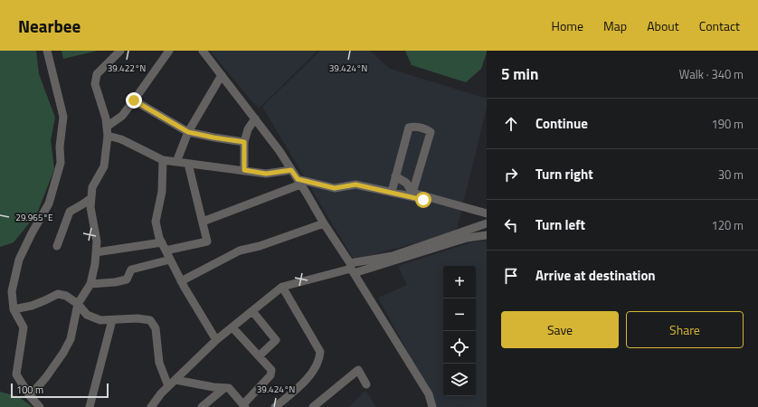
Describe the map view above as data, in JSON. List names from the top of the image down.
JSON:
{
  "scale_bar": "100 m",
  "page": {
    "header": "Nearbee",
    "nav": [
      "Home",
      "Map",
      "About",
      "Contact"
    ],
    "heading": ["5 min", "Walk · 340 m"],
    "list": [
      ["Continue", "190 m"],
      ["Turn right", "30 m"],
      ["Turn left", "120 m"],
      "Arrive at destination"
    ],
    "map_buttons": ["+", "−"],
    "buttons": ["Save", "Share"],
    "scale": "100 m"
  },
  "coordinates": ["39.422°N", "39.424°N", "29.965°E"]
}
